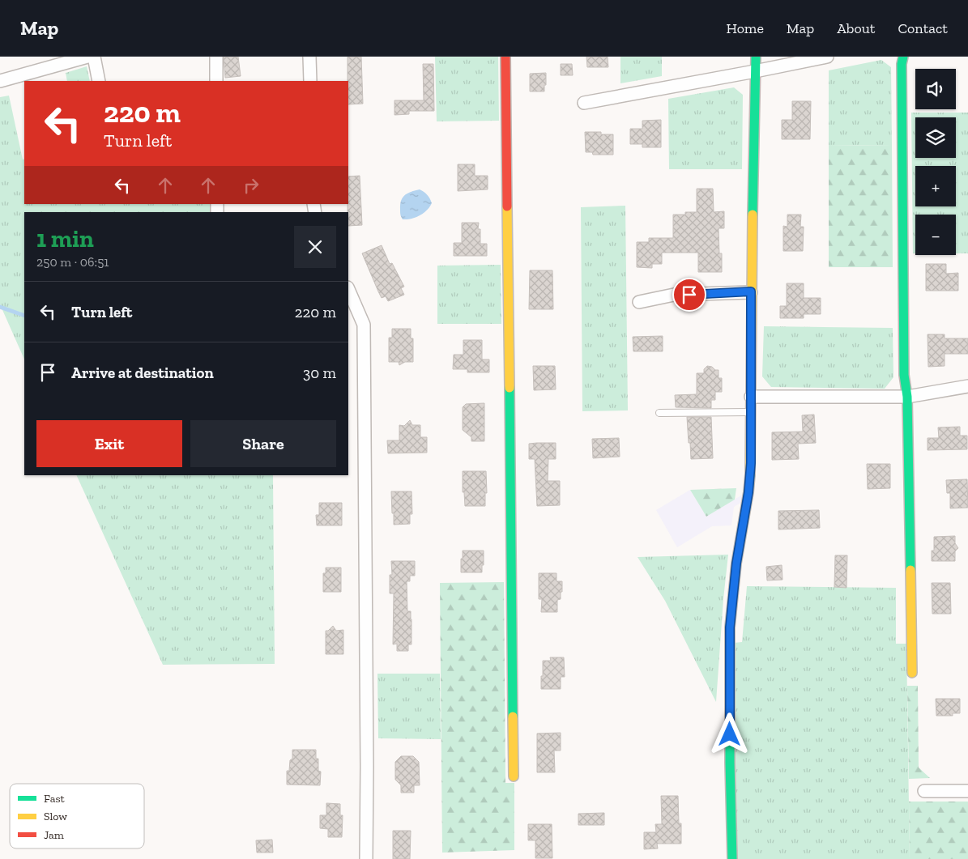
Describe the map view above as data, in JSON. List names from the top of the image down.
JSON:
{
  "legend": ["Fast", "Slow", "Jam"],
  "page": {
    "header": "Map",
    "nav": [
      "Home",
      "Map",
      "About",
      "Contact"
    ],
    "map_buttons": ["+", "−"],
    "turn": ["220 m", "Turn left"],
    "heading": ["1 min", "250 m · 06:51"],
    "list": [
      {
        "name": "Turn left",
        "value": "220 m"
      },
      {
        "name": "Arrive at destination",
        "value": "30 m"
      }
    ],
    "buttons": ["Exit", "Share"]
  }
}
